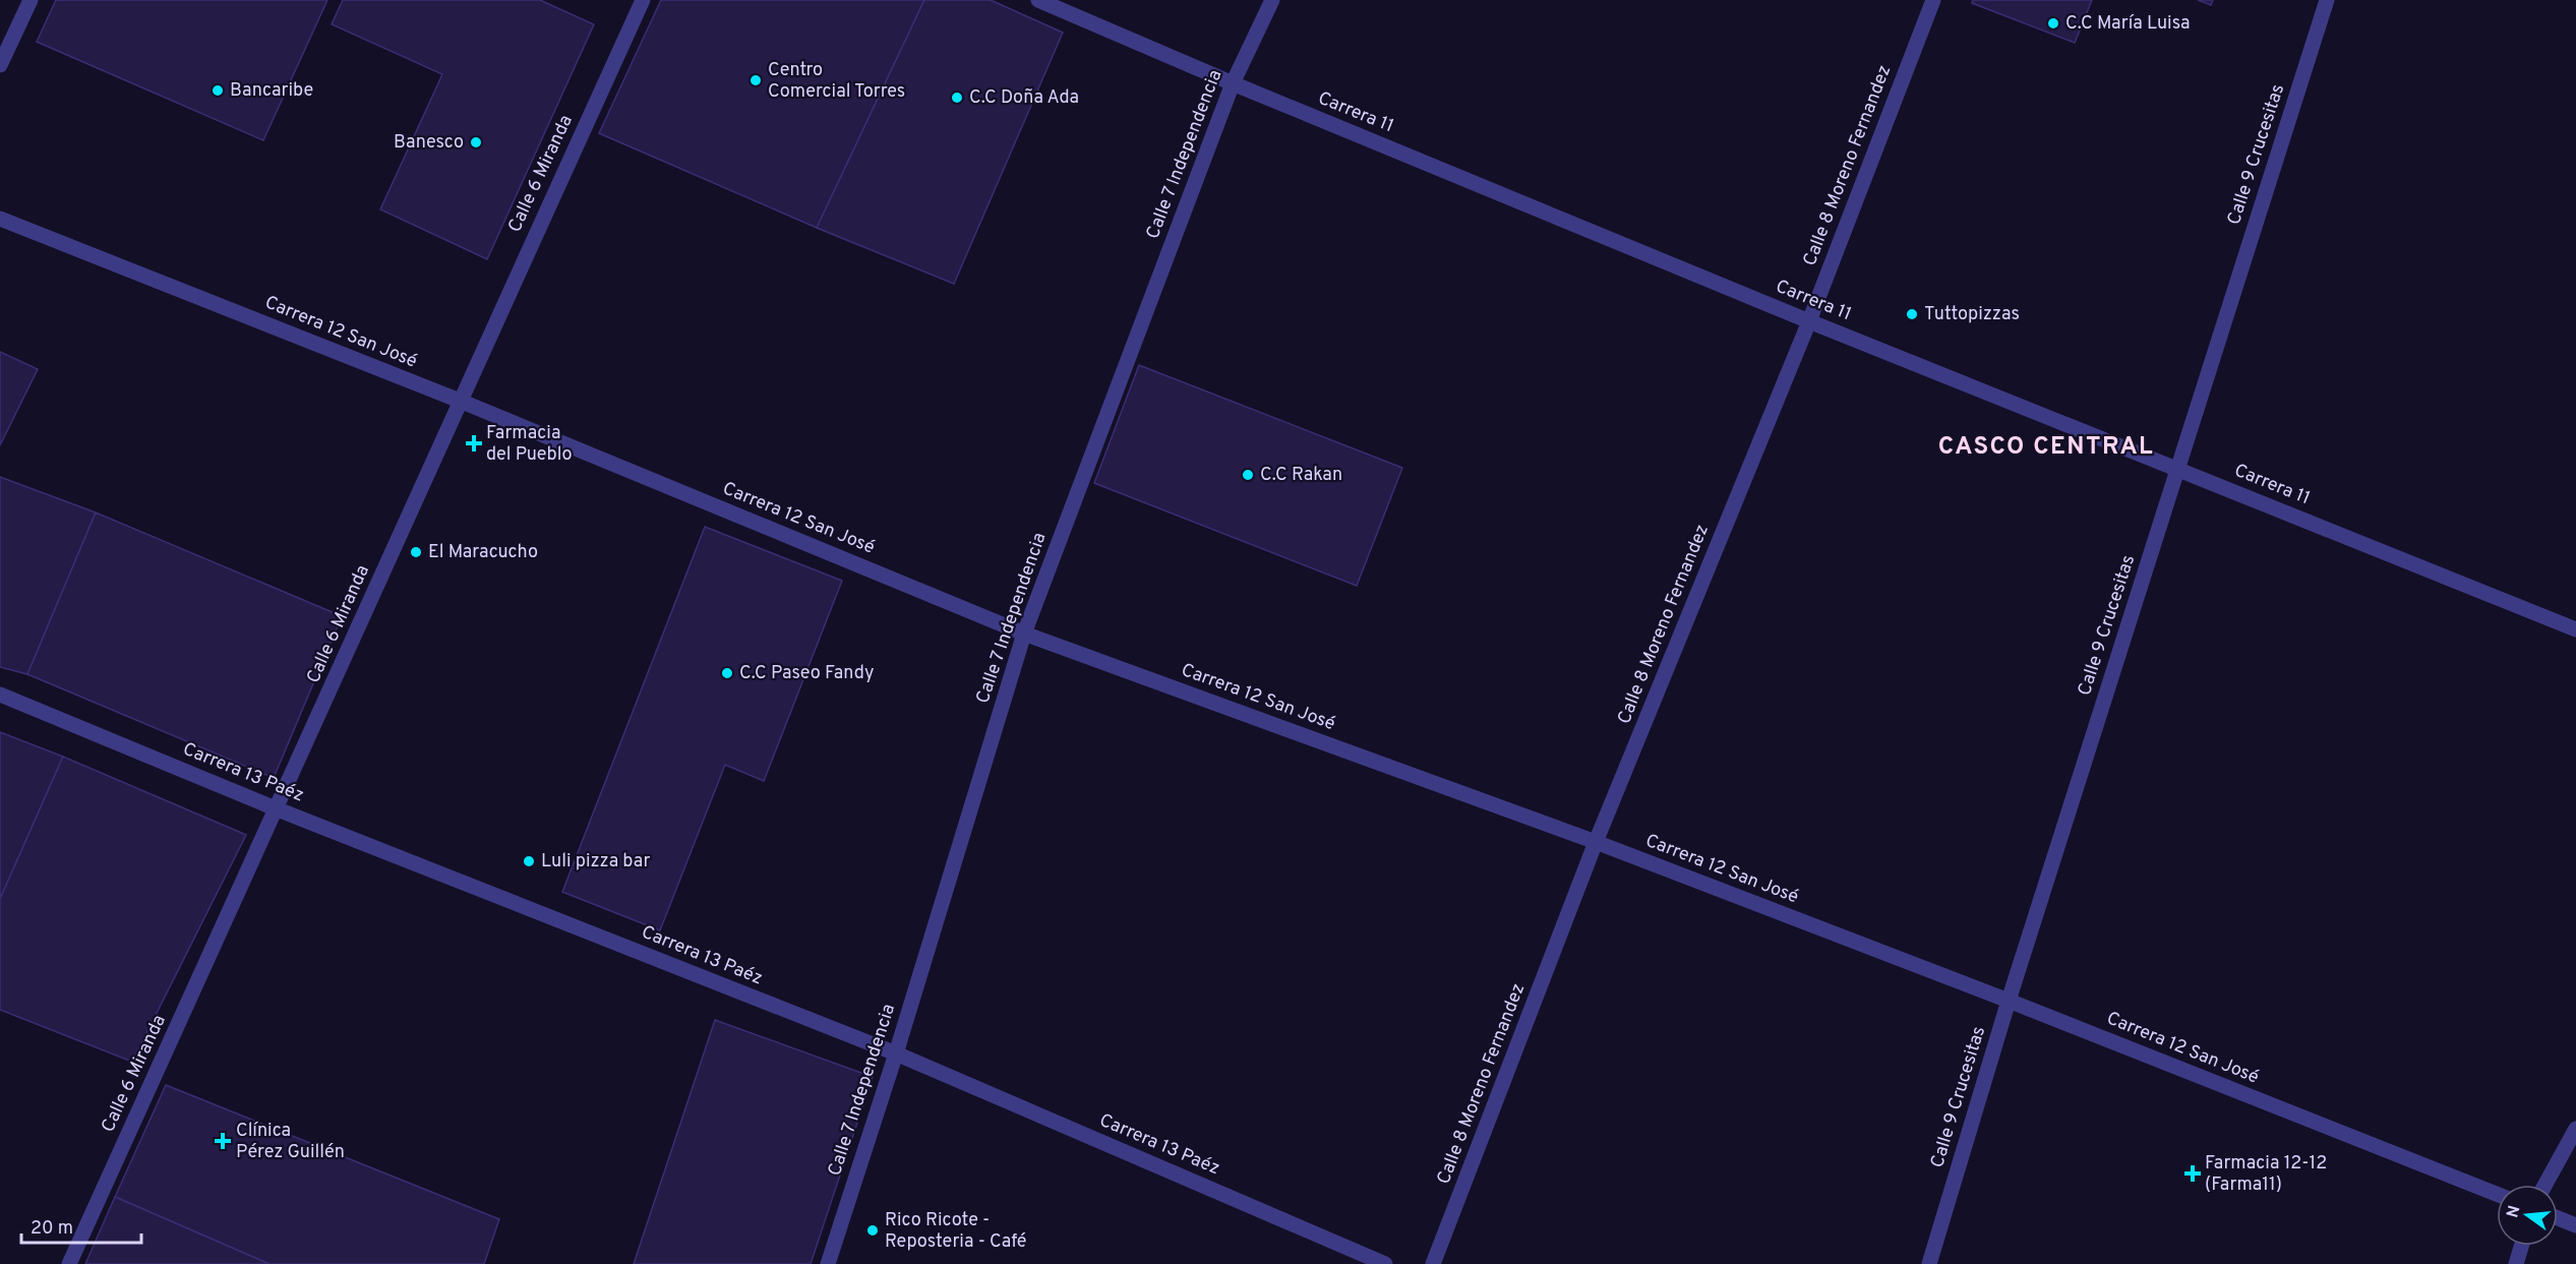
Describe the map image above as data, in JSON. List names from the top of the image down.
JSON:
{
  "streets": {
    "street": [
      "Carrera 11",
      "Calle 7 Independencia",
      "Calle 9 Crucesitas",
      "Calle 8 Moreno Fernandez",
      "Calle 6 Miranda",
      "Carrera 12 San José",
      "Carrera 13 Paéz"
    ]
  },
  "crossings": [
    ["Carrera 11", "Calle 7 Independencia"],
    ["Carrera 11", "Calle 9 Crucesitas"],
    ["Carrera 11", "Calle 8 Moreno Fernandez"],
    ["Calle 7 Independencia", "Carrera 12 San José"],
    ["Calle 7 Independencia", "Carrera 13 Paéz"],
    ["Calle 9 Crucesitas", "Carrera 12 San José"],
    ["Calle 8 Moreno Fernandez", "Carrera 12 San José"],
    ["Calle 6 Miranda", "Carrera 12 San José"],
    ["Calle 6 Miranda", "Carrera 13 Paéz"]
  ],
  "districts": ["CASCO CENTRAL"],
  "places": {
    "other": [
      "C.C María Luisa",
      "Centro Comercial Torres",
      "Bancaribe",
      "C.C Doña Ada",
      "Banesco",
      "Tuttopizzas",
      "C.C Rakan",
      "El Maracucho",
      "C.C Paseo Fandy",
      "Luli pizza bar",
      "Rico Ricote - Reposteria - Café"
    ],
    "health": ["Farmacia del Pueblo", "Clínica Pérez Guillén", "Farmacia 12-12 (Farma11)"]
  },
  "scale_bar": "20 m",
  "north": "left"
}
